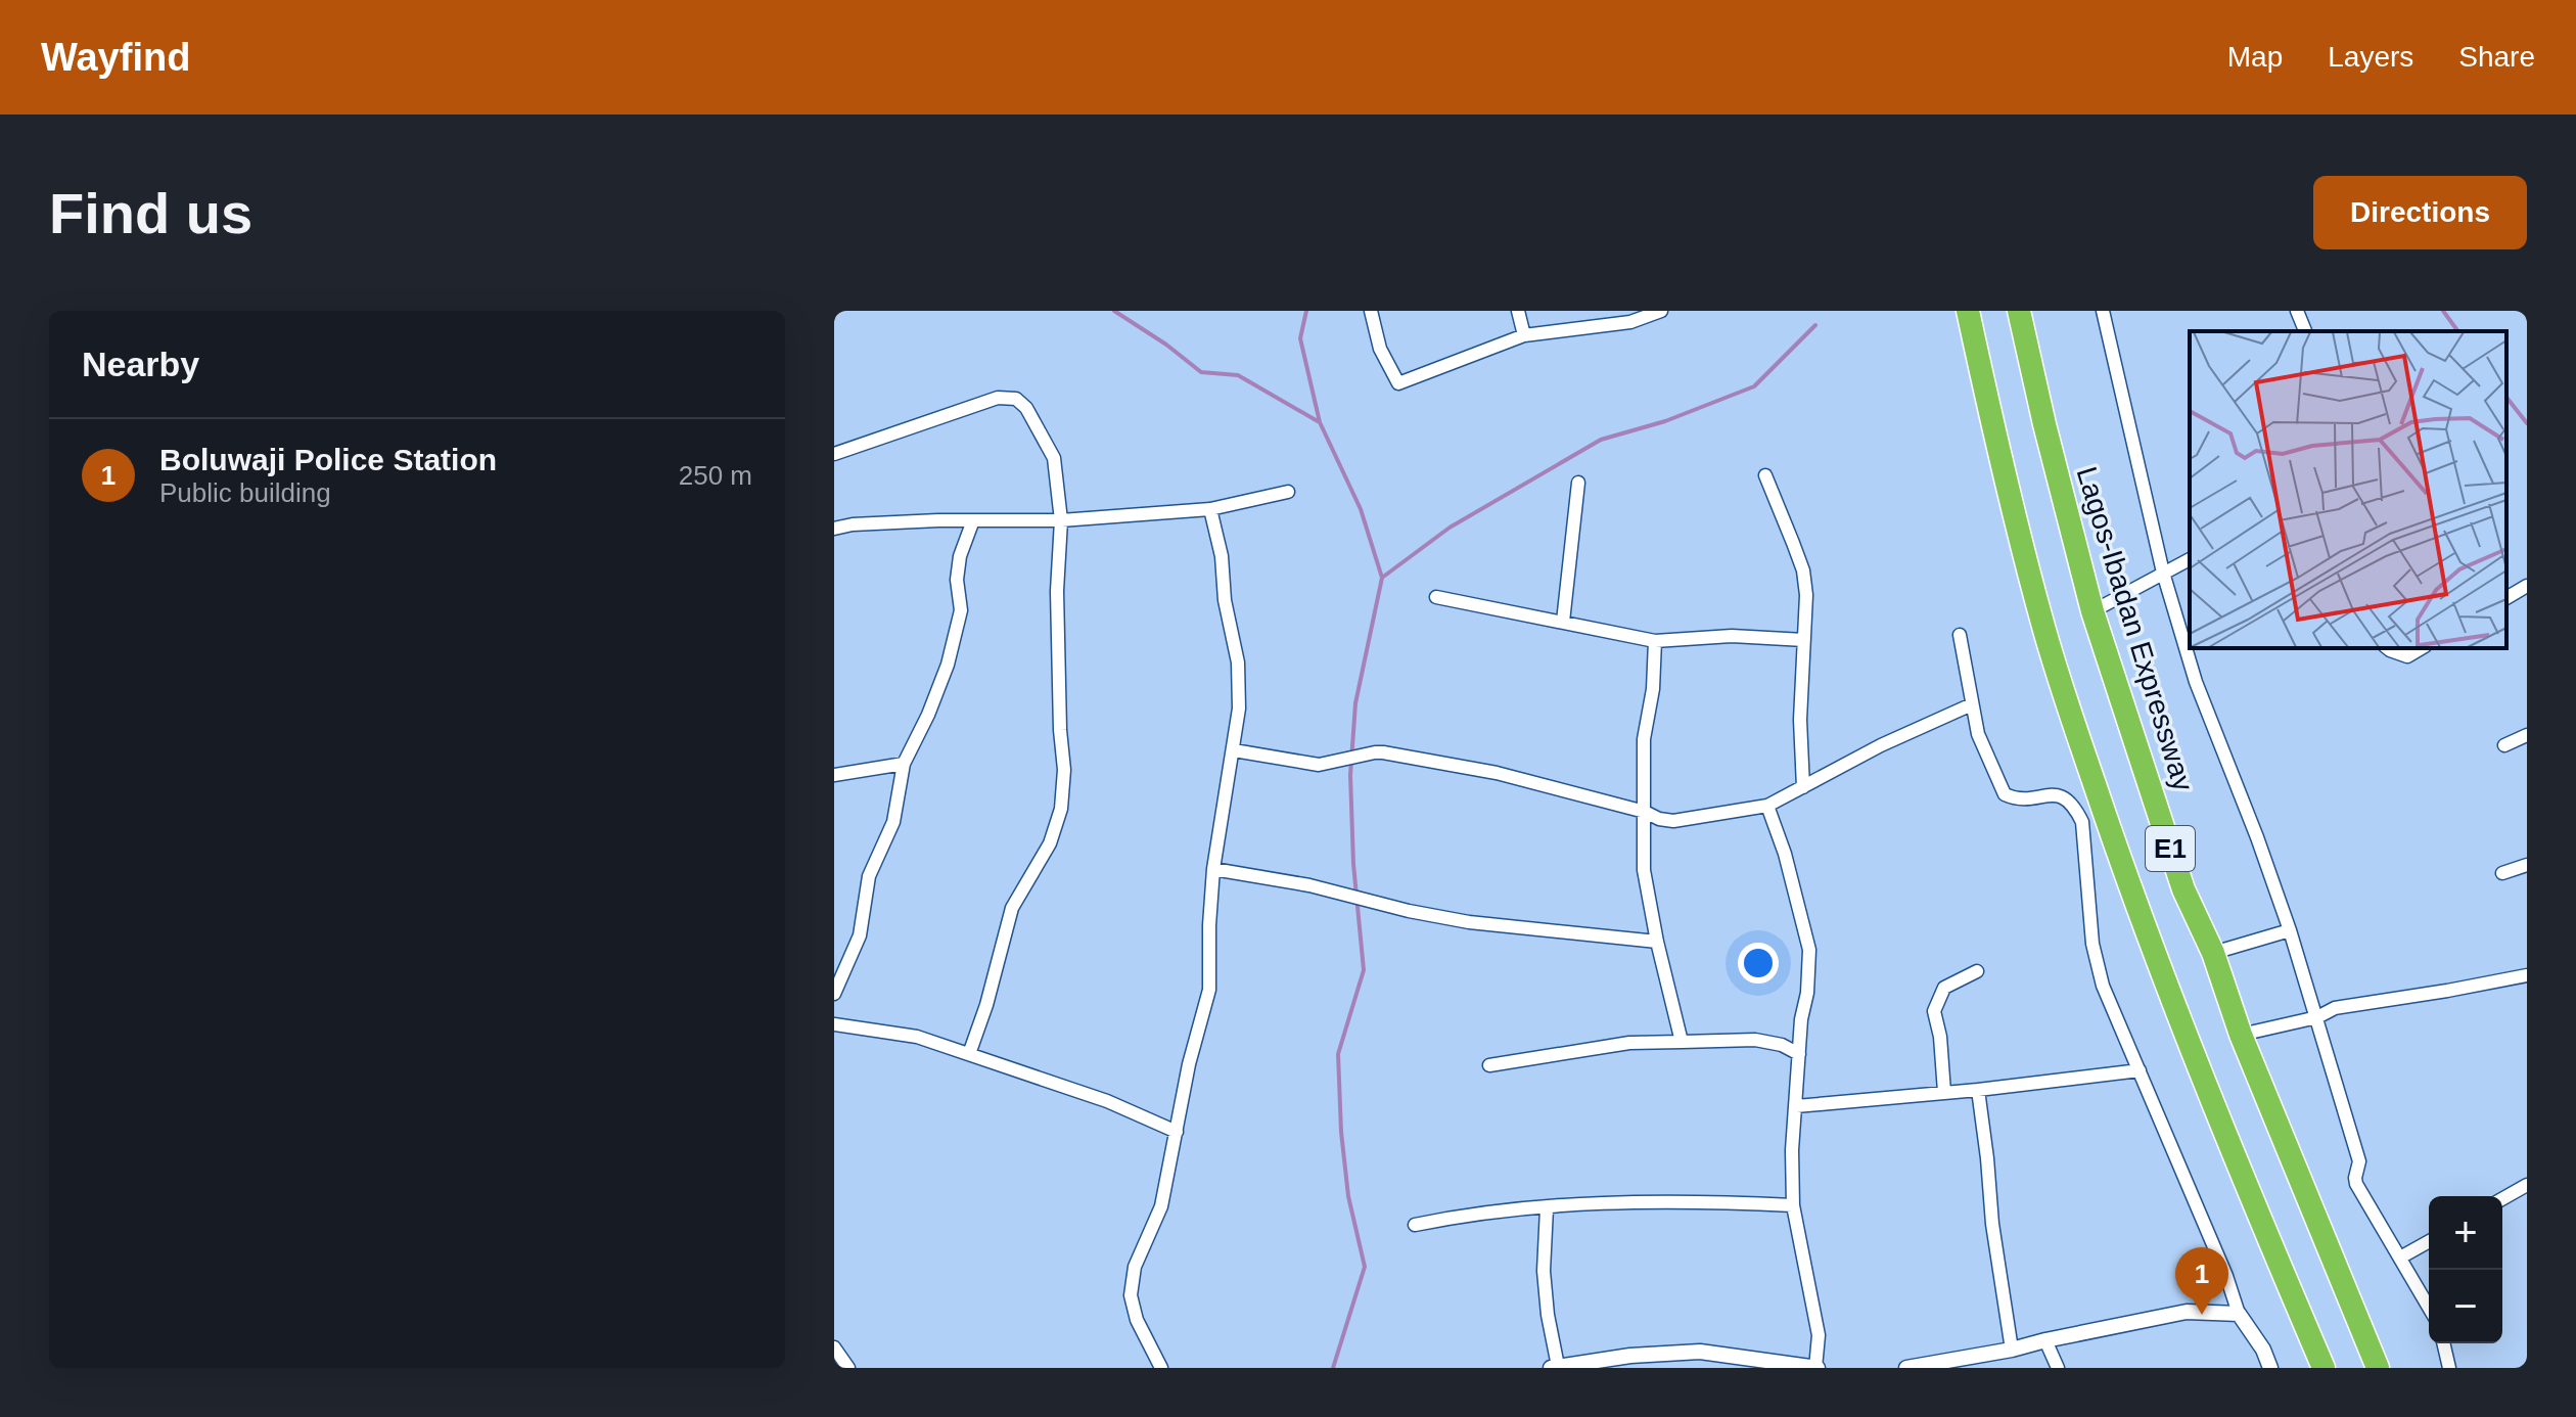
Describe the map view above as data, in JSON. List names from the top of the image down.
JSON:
{
  "streets": {
    "highway": ["Lagos-Ibadan Expressway", "E1"]
  },
  "page": {
    "header": "Wayfind",
    "nav": ["Map", "Layers", "Share"],
    "buttons": "Directions",
    "title": "Find us",
    "heading": "Nearby",
    "list": [
      {
        "mark": "1",
        "name": "Boluwaji Police Station",
        "note": "Public building",
        "value": "250 m"
      }
    ],
    "map_buttons": ["+", "−"],
    "pins": "1"
  }
}
